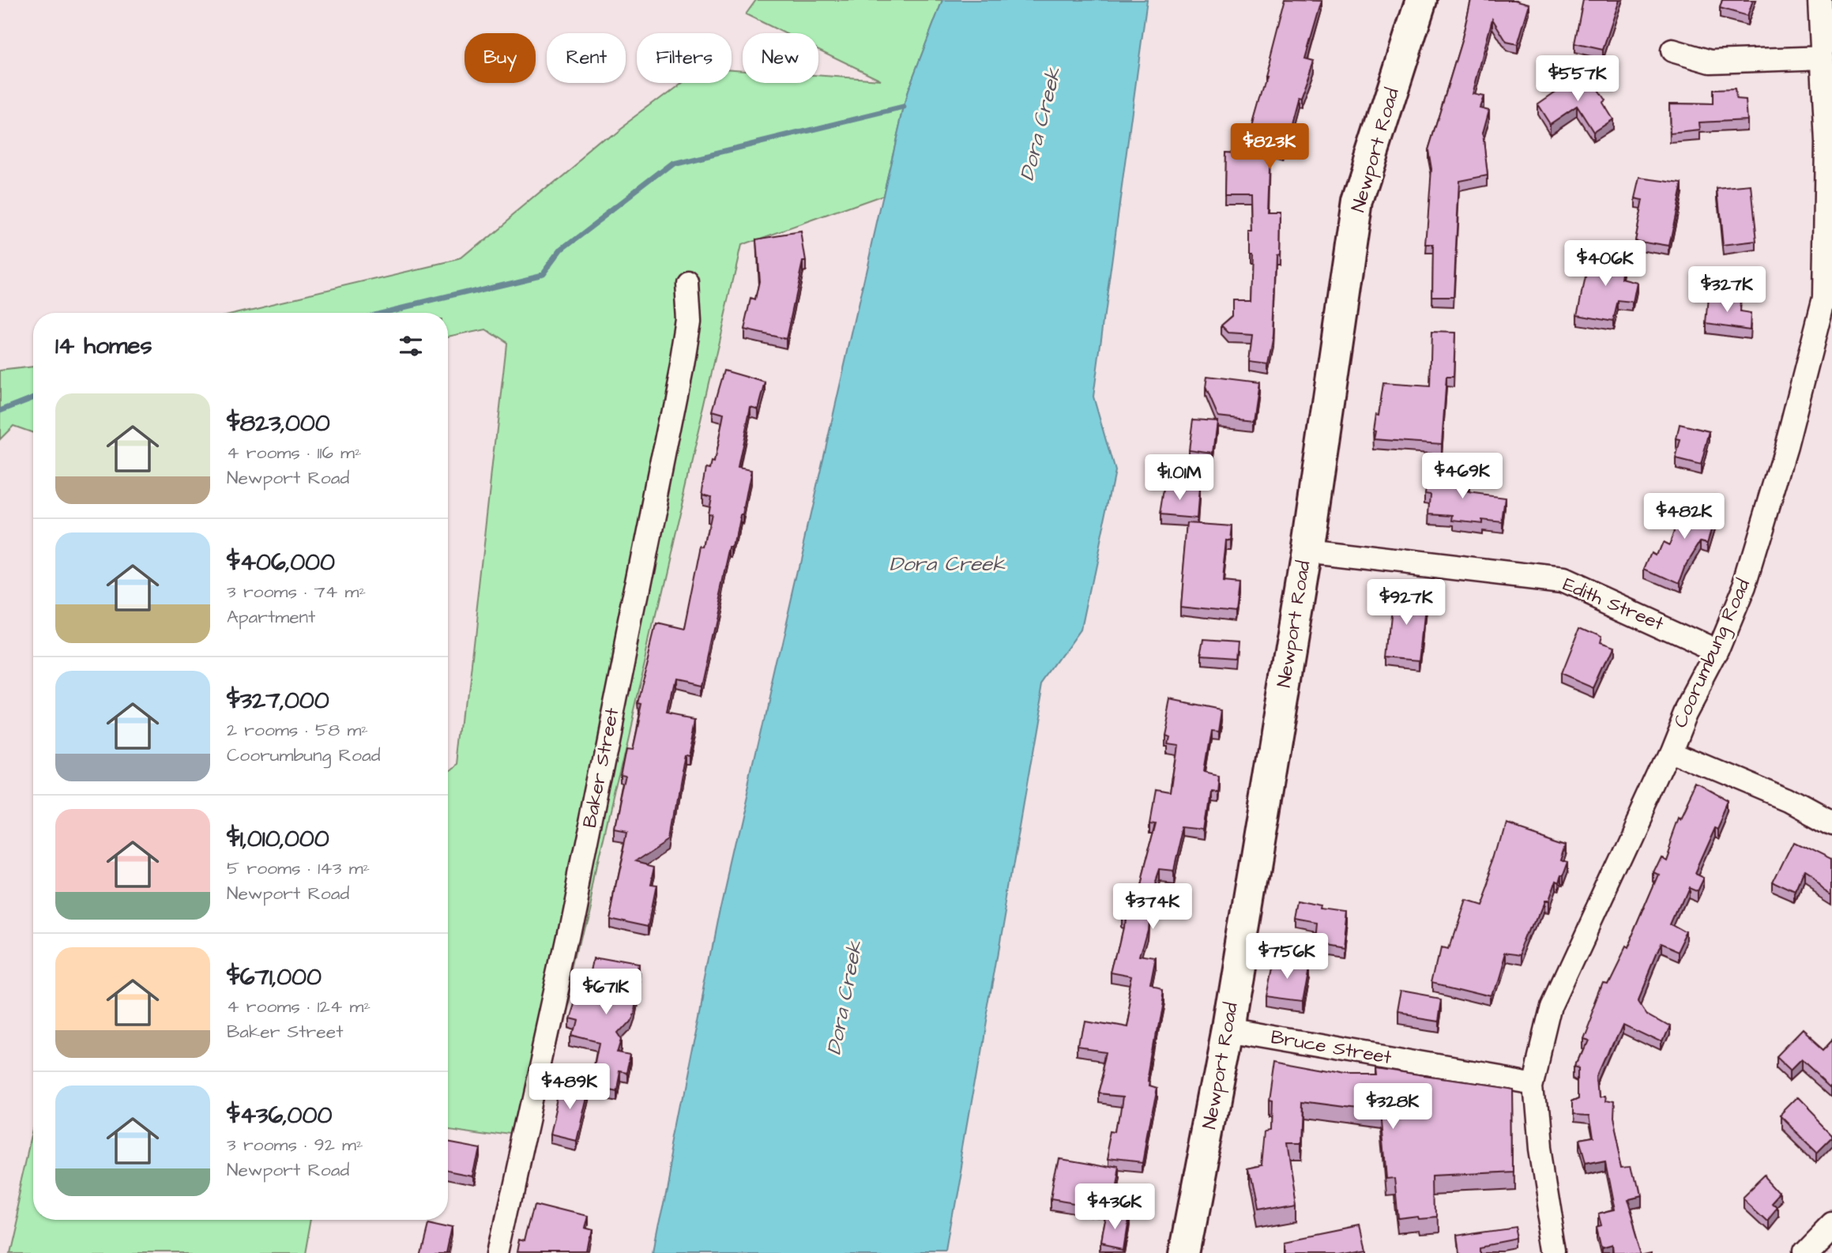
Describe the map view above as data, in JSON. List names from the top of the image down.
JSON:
{
  "streets": {
    "street": [
      "Newport Road",
      "Edith Street",
      "Coorumbung Road",
      "Baker Street",
      "Bruce Street"
    ]
  },
  "crossings": [
    ["Newport Road", "Edith Street"],
    ["Newport Road", "Bruce Street"],
    ["Edith Street", "Coorumbung Road"],
    ["Coorumbung Road", "Bruce Street"]
  ],
  "water": ["Dora Creek"],
  "page": {
    "chip": [
      "Buy",
      "Rent",
      "Filters",
      "New"
    ],
    "price": [
      "$557K",
      "$823K",
      "$406K",
      "$327K",
      "$469K",
      "$1.01M",
      "$482K",
      "$927K",
      "$374K",
      "$756K",
      "$671K",
      "$489K",
      "$328K",
      "$436K"
    ],
    "heading": "14 homes",
    "list": [
      {
        "name": "$823,000",
        "note": "4 rooms · 116 m² · Newport Road"
      },
      {
        "name": "$406,000",
        "note": "3 rooms · 74 m² · Apartment"
      },
      {
        "name": "$327,000",
        "note": "2 rooms · 58 m² · Coorumbung Road"
      },
      {
        "name": "$1,010,000",
        "note": "5 rooms · 143 m² · Newport Road"
      },
      {
        "name": "$671,000",
        "note": "4 rooms · 124 m² · Baker Street"
      },
      {
        "name": "$436,000",
        "note": "3 rooms · 92 m² · Newport Road"
      }
    ]
  }
}
